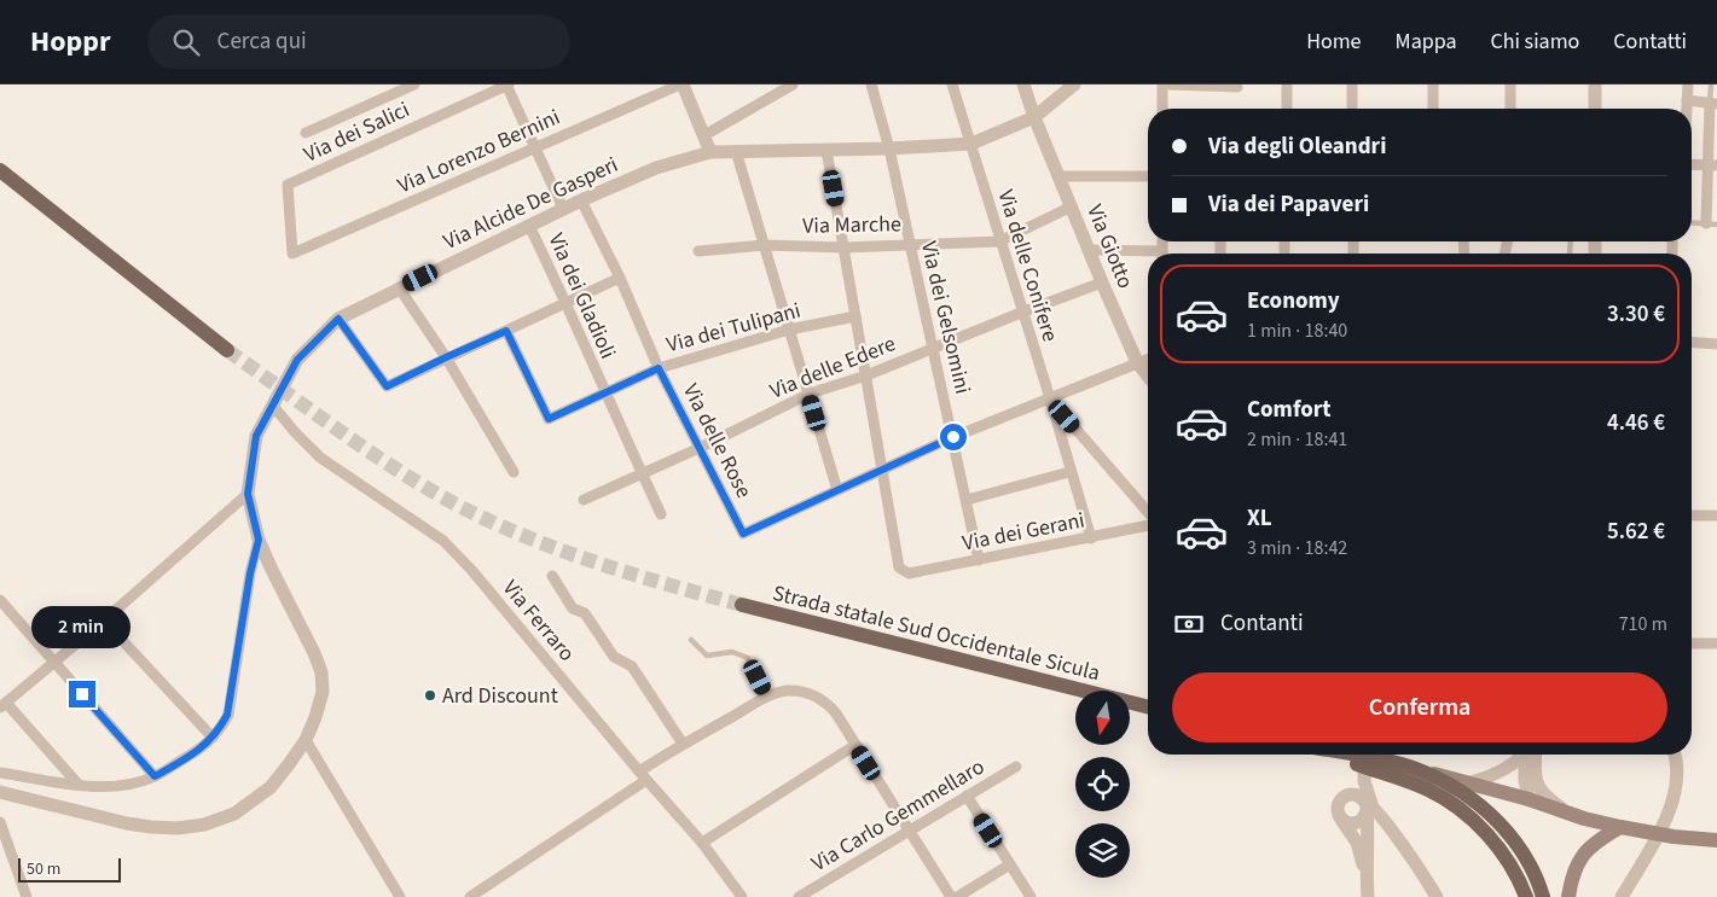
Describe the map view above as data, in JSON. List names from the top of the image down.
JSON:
{
  "streets": {
    "main road": ["Strada statale Sud Occidentale Sicula"],
    "street": [
      "Via dei Salici",
      "Via Lorenzo Bernini",
      "Via Alcide De Gasperi",
      "Via Marche",
      "Via Giotto",
      "Via delle Conifere",
      "Via dei Gladioli",
      "Via dei Gelsomini",
      "Via dei Tulipani",
      "Via delle Edere",
      "Via delle Rose",
      "Via dei Gerani",
      "Via Ferraro",
      "Via Carlo Gemmellaro"
    ]
  },
  "crossings": [
    ["Via dei Salici", "Via Lorenzo Bernini"],
    ["Via Alcide De Gasperi", "Via Giotto"],
    ["Via Alcide De Gasperi", "Via delle Conifere"],
    ["Via Alcide De Gasperi", "Via dei Gladioli"],
    ["Via Alcide De Gasperi", "Via dei Gelsomini"],
    ["Via Alcide De Gasperi", "Via delle Rose"],
    ["Via Alcide De Gasperi", "Via Ferraro"],
    ["Via Marche", "Via Giotto"],
    ["Via Marche", "Via delle Conifere"],
    ["Via Marche", "Via dei Gelsomini"],
    ["Via Giotto", "Via delle Edere"],
    ["Via delle Conifere", "Via delle Edere"],
    ["Via delle Conifere", "Via dei Gerani"],
    ["Via dei Gladioli", "Via dei Tulipani"],
    ["Via dei Gladioli", "Via delle Edere"],
    ["Via dei Gelsomini", "Via delle Edere"],
    ["Via dei Gelsomini", "Via dei Gerani"],
    ["Via dei Tulipani", "Via delle Rose"],
    ["Via delle Edere", "Via delle Rose"]
  ],
  "places": ["Ard Discount"],
  "scale_bar": "50 m",
  "north": "bottom",
  "page": {
    "header": "Hoppr",
    "search": "Cerca qui",
    "nav": [
      "Home",
      "Mappa",
      "Chi siamo",
      "Contatti"
    ],
    "banner": ["Via degli Oleandri", "Via dei Papaveri"],
    "list": [
      {
        "name": "Economy",
        "note": "1 min · 18:40",
        "value": "3.30 €"
      },
      {
        "name": "Comfort",
        "note": "2 min · 18:41",
        "value": "4.46 €"
      },
      {
        "name": "XL",
        "note": "3 min · 18:42",
        "value": "5.62 €"
      }
    ],
    "pay": ["Contanti", "710 m"],
    "bubble": "2 min",
    "buttons": "Conferma",
    "scale": "50 m"
  }
}
